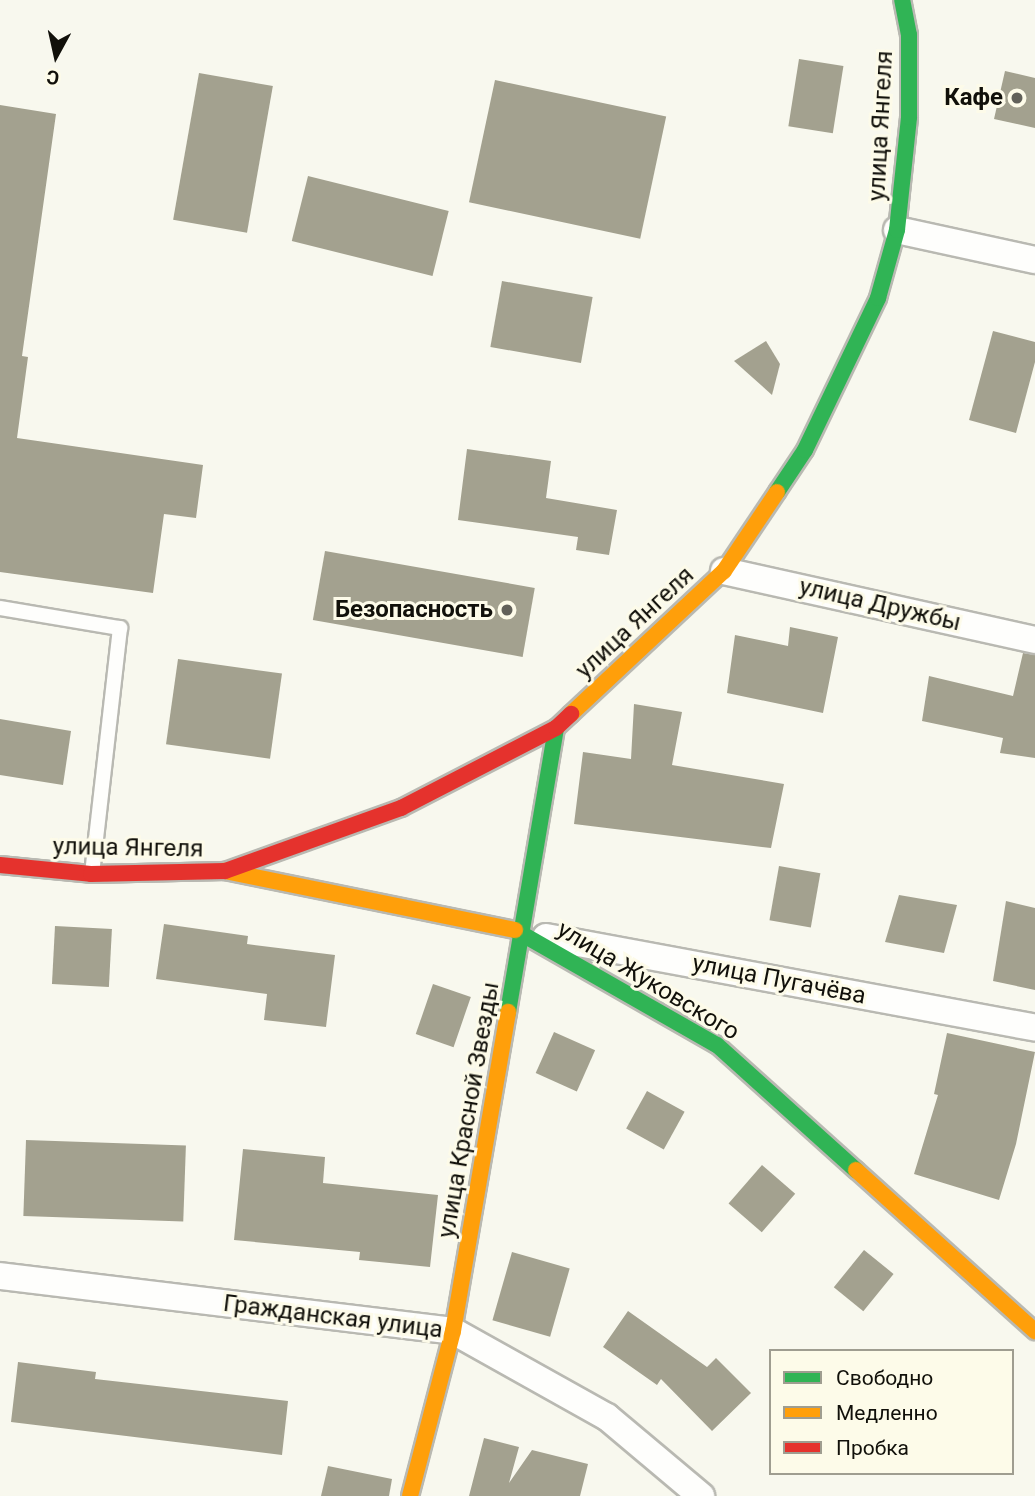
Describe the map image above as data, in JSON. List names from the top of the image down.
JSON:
{
  "streets": {
    "street": [
      "улица Янгеля",
      "улица Дружбы",
      "улица Пугачёва",
      "улица Жуковского",
      "улица Красной Звезды",
      "Гражданская улица"
    ]
  },
  "crossings": [
    ["улица Янгеля", "улица Дружбы"],
    ["улица Янгеля", "улица Жуковского"],
    ["улица Янгеля", "улица Красной Звезды"],
    ["улица Пугачёва", "улица Жуковского"],
    ["улица Пугачёва", "улица Красной Звезды"],
    ["улица Жуковского", "улица Красной Звезды"],
    ["улица Красной Звезды", "Гражданская улица"]
  ],
  "places": ["Кафе", "Безопасность"],
  "legend": ["Свободно", "Медленно", "Пробка"],
  "north": "bottom"
}
